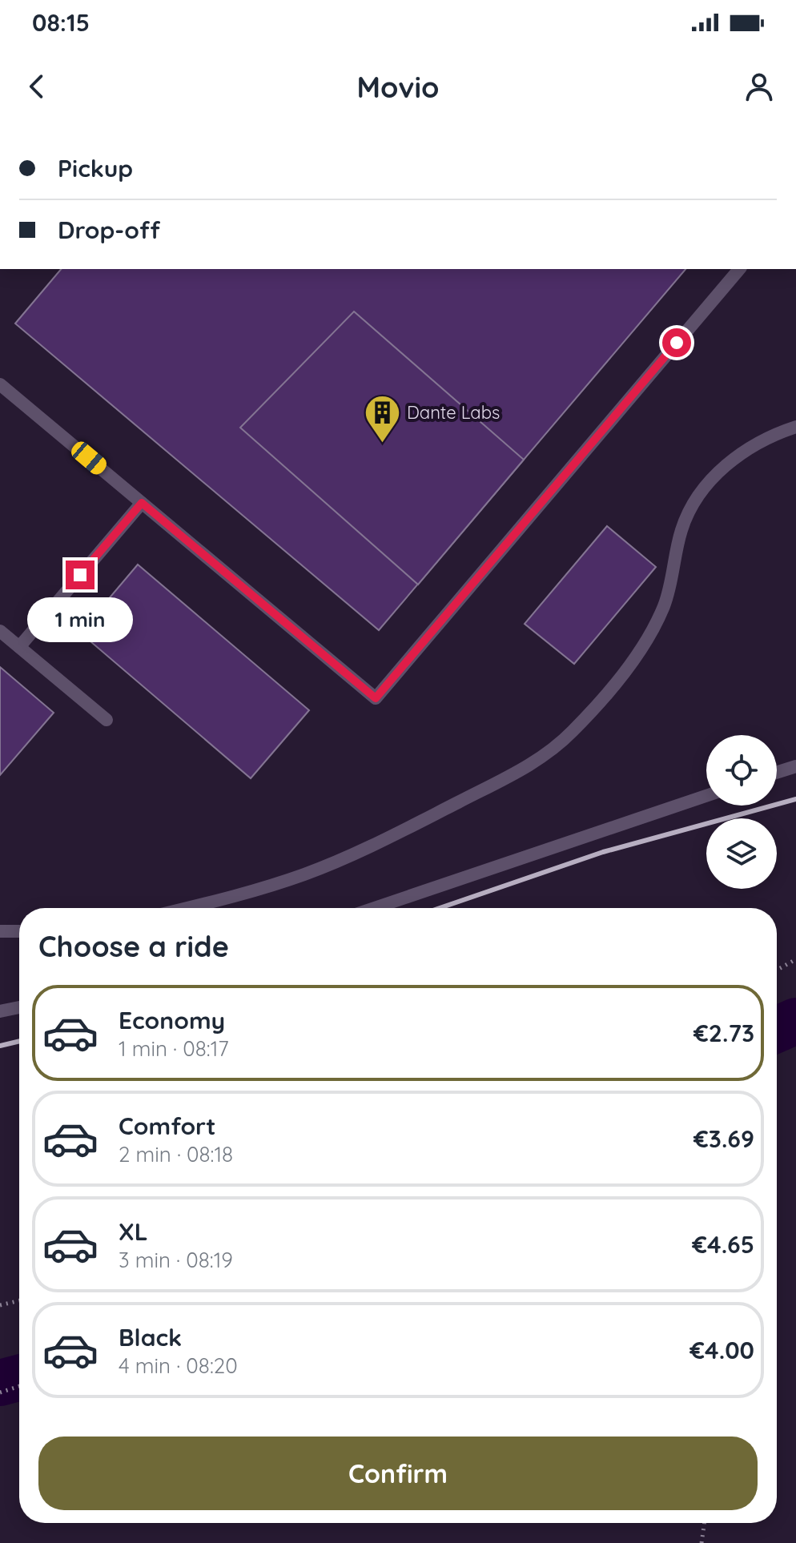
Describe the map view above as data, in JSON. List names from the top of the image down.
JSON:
{
  "places": {
    "building": ["Dante Labs"]
  },
  "page": {
    "status": "08:15",
    "header": "Movio",
    "banner": ["Pickup", "Drop-off"],
    "bubble": "1 min",
    "heading": "Choose a ride",
    "list": [
      {
        "name": "Economy",
        "note": "1 min · 08:17",
        "value": "€2.73"
      },
      {
        "name": "Comfort",
        "note": "2 min · 08:18",
        "value": "€3.69"
      },
      {
        "name": "XL",
        "note": "3 min · 08:19",
        "value": "€4.65"
      },
      {
        "name": "Black",
        "note": "4 min · 08:20",
        "value": "€4.00"
      }
    ],
    "buttons": "Confirm"
  }
}
